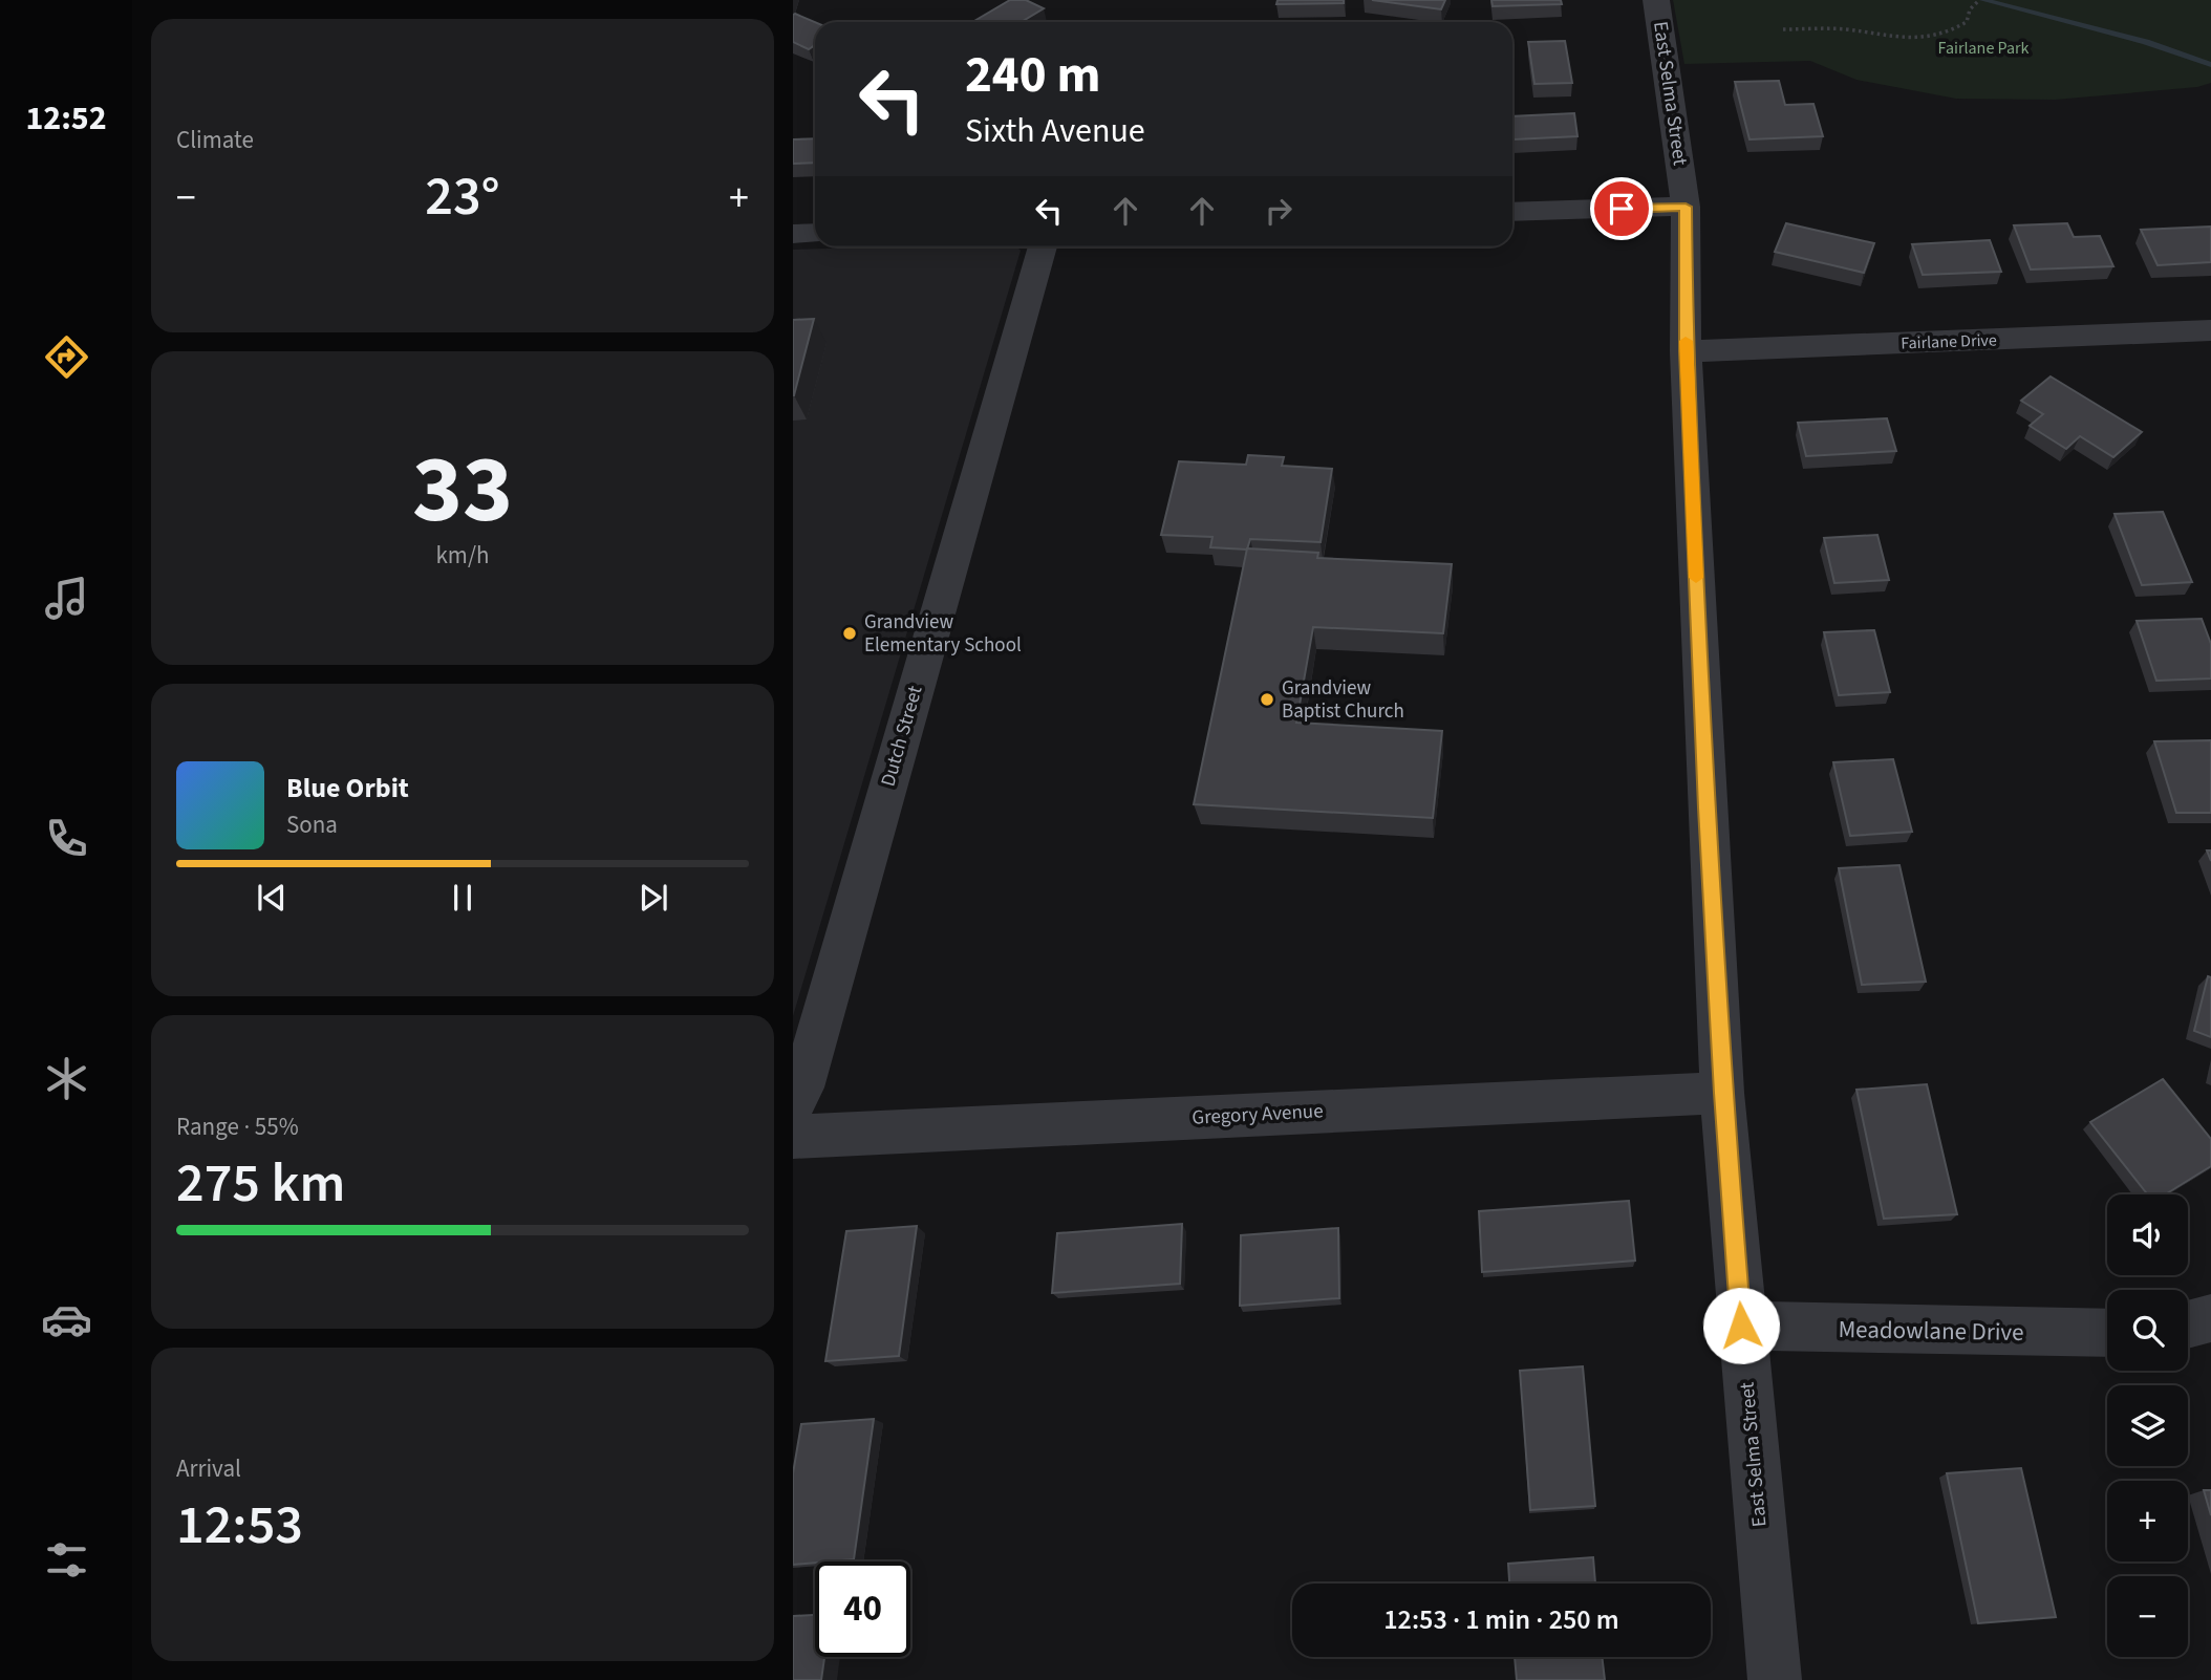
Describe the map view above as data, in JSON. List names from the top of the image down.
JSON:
{
  "streets": {
    "street": [
      "East Selma Street",
      "Fairlane Drive",
      "Dutch Street",
      "Gregory Avenue",
      "Meadowlane Drive"
    ]
  },
  "crossings": [
    ["East Selma Street", "Fairlane Drive"],
    ["East Selma Street", "Gregory Avenue"],
    ["East Selma Street", "Meadowlane Drive"]
  ],
  "parks": ["Fairlane Park"],
  "places": ["Grandview Elementary School", "Grandview Baptist Church"],
  "page": {
    "tabs": "12:52",
    "tile": [
      "Climate",
      ["33", "km/h"],
      ["Range · 55%", "275 km"],
      ["Arrival", "12:53"]
    ],
    "turn": ["240 m", "Sixth Avenue"],
    "heat": ["−", "23°", "+"],
    "song": ["Blue Orbit", "Sona"],
    "map_buttons": ["+", "−"],
    "limit": "40",
    "trip": "12:53 · 1 min · 250 m"
  }
}
